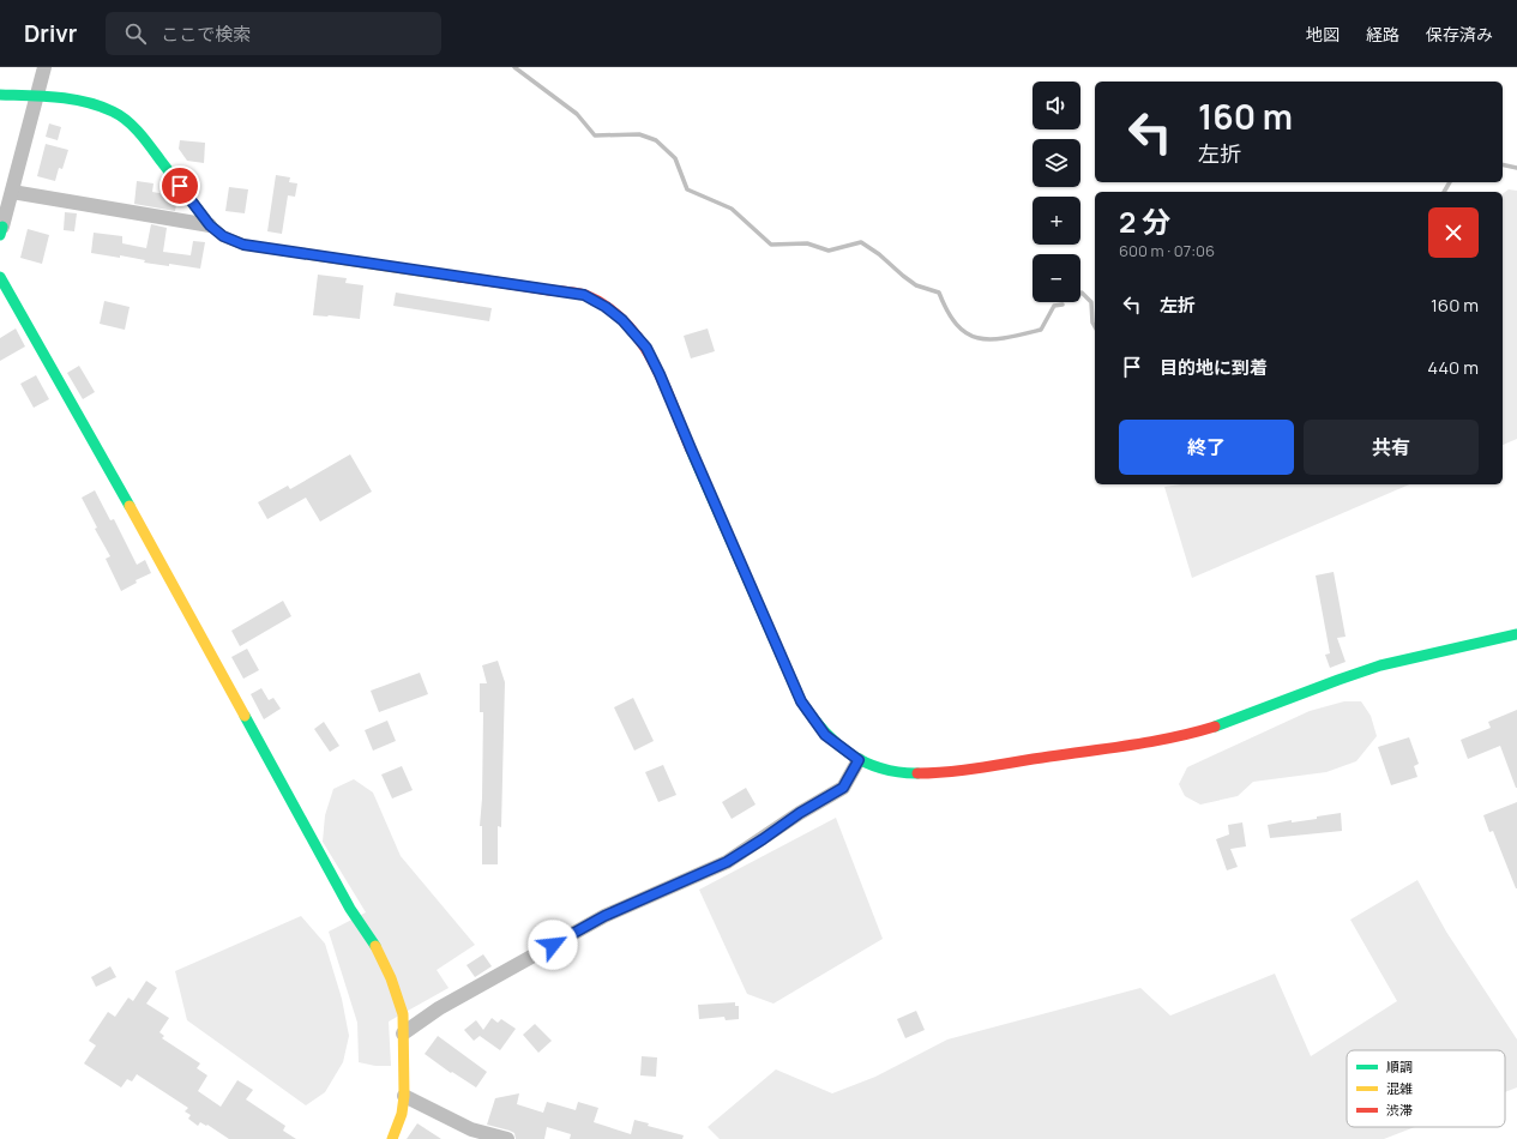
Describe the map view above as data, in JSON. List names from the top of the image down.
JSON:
{
  "legend": ["順調", "混雑", "渋滞"],
  "page": {
    "header": "Drivr",
    "search": "ここで検索",
    "nav": ["地図", "経路", "保存済み"],
    "map_buttons": ["+", "−"],
    "turn": ["160 m", "左折"],
    "heading": ["2 分", "600 m · 07:06"],
    "list": [
      {
        "name": "左折",
        "value": "160 m"
      },
      {
        "name": "目的地に到着",
        "value": "440 m"
      }
    ],
    "buttons": ["終了", "共有"]
  }
}
